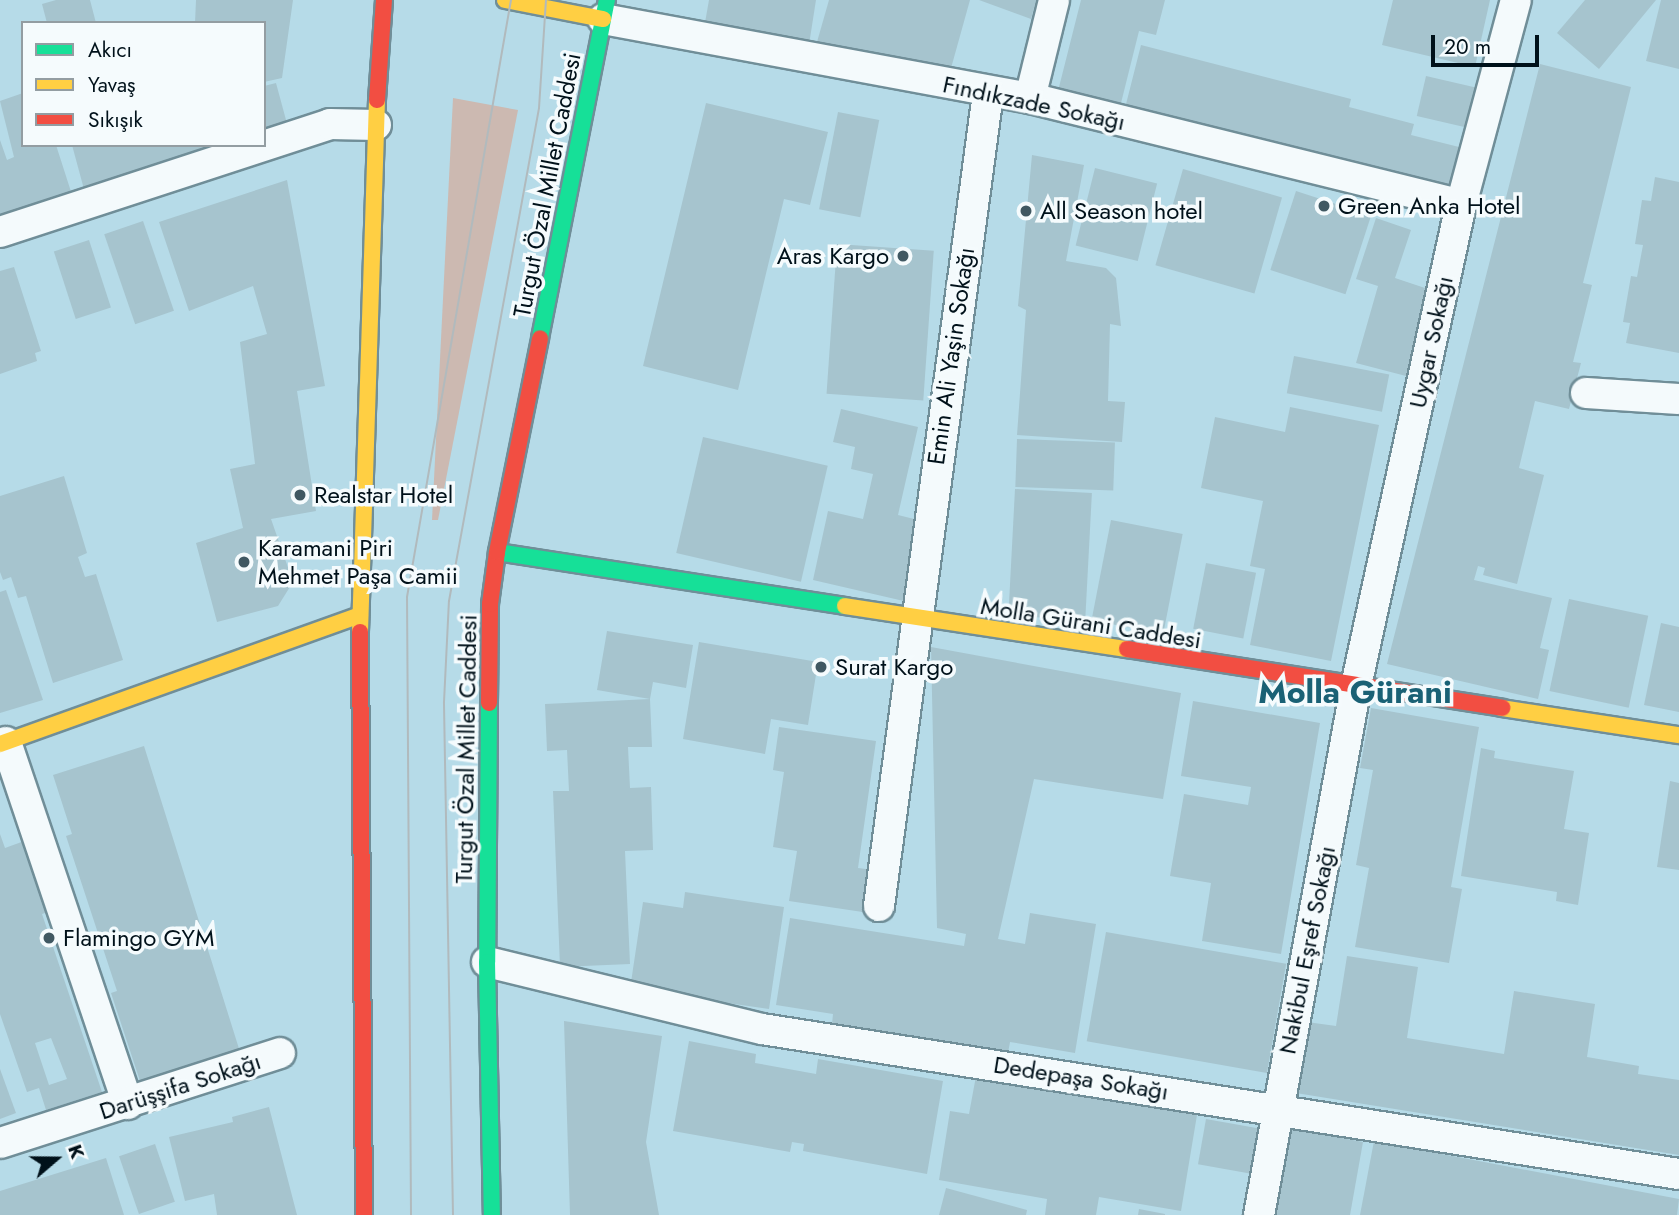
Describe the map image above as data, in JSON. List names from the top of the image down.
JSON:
{
  "streets": {
    "main road": ["Turgut Özal Millet Caddesi", "Molla Gürani Caddesi"],
    "street": [
      "Fındıkzade Sokağı",
      "Uygar Sokağı",
      "Emin Ali Yaşin Sokağı",
      "Nakibul Eşref Sokağı",
      "Dedepaşa Sokağı",
      "Darüşşifa Sokağı"
    ]
  },
  "crossings": [
    ["Fındıkzade Sokağı", "Turgut Özal Millet Caddesi"],
    ["Fındıkzade Sokağı", "Uygar Sokağı"],
    ["Fındıkzade Sokağı", "Emin Ali Yaşin Sokağı"],
    ["Turgut Özal Millet Caddesi", "Molla Gürani Caddesi"],
    ["Turgut Özal Millet Caddesi", "Dedepaşa Sokağı"],
    ["Uygar Sokağı", "Molla Gürani Caddesi"],
    ["Uygar Sokağı", "Nakibul Eşref Sokağı"],
    ["Emin Ali Yaşin Sokağı", "Molla Gürani Caddesi"],
    ["Molla Gürani Caddesi", "Nakibul Eşref Sokağı"],
    ["Nakibul Eşref Sokağı", "Dedepaşa Sokağı"]
  ],
  "districts": ["Molla Gürani"],
  "places": [
    "Green Anka Hotel",
    "All Season hotel",
    "Aras Kargo",
    "Realstar Hotel",
    "Karamani Piri Mehmet Paşa Camii",
    "Surat Kargo",
    "Flamingo GYM"
  ],
  "legend": ["Akıcı", "Yavaş", "Sıkışık"],
  "scale_bar": "20 m",
  "north": "right"
}
